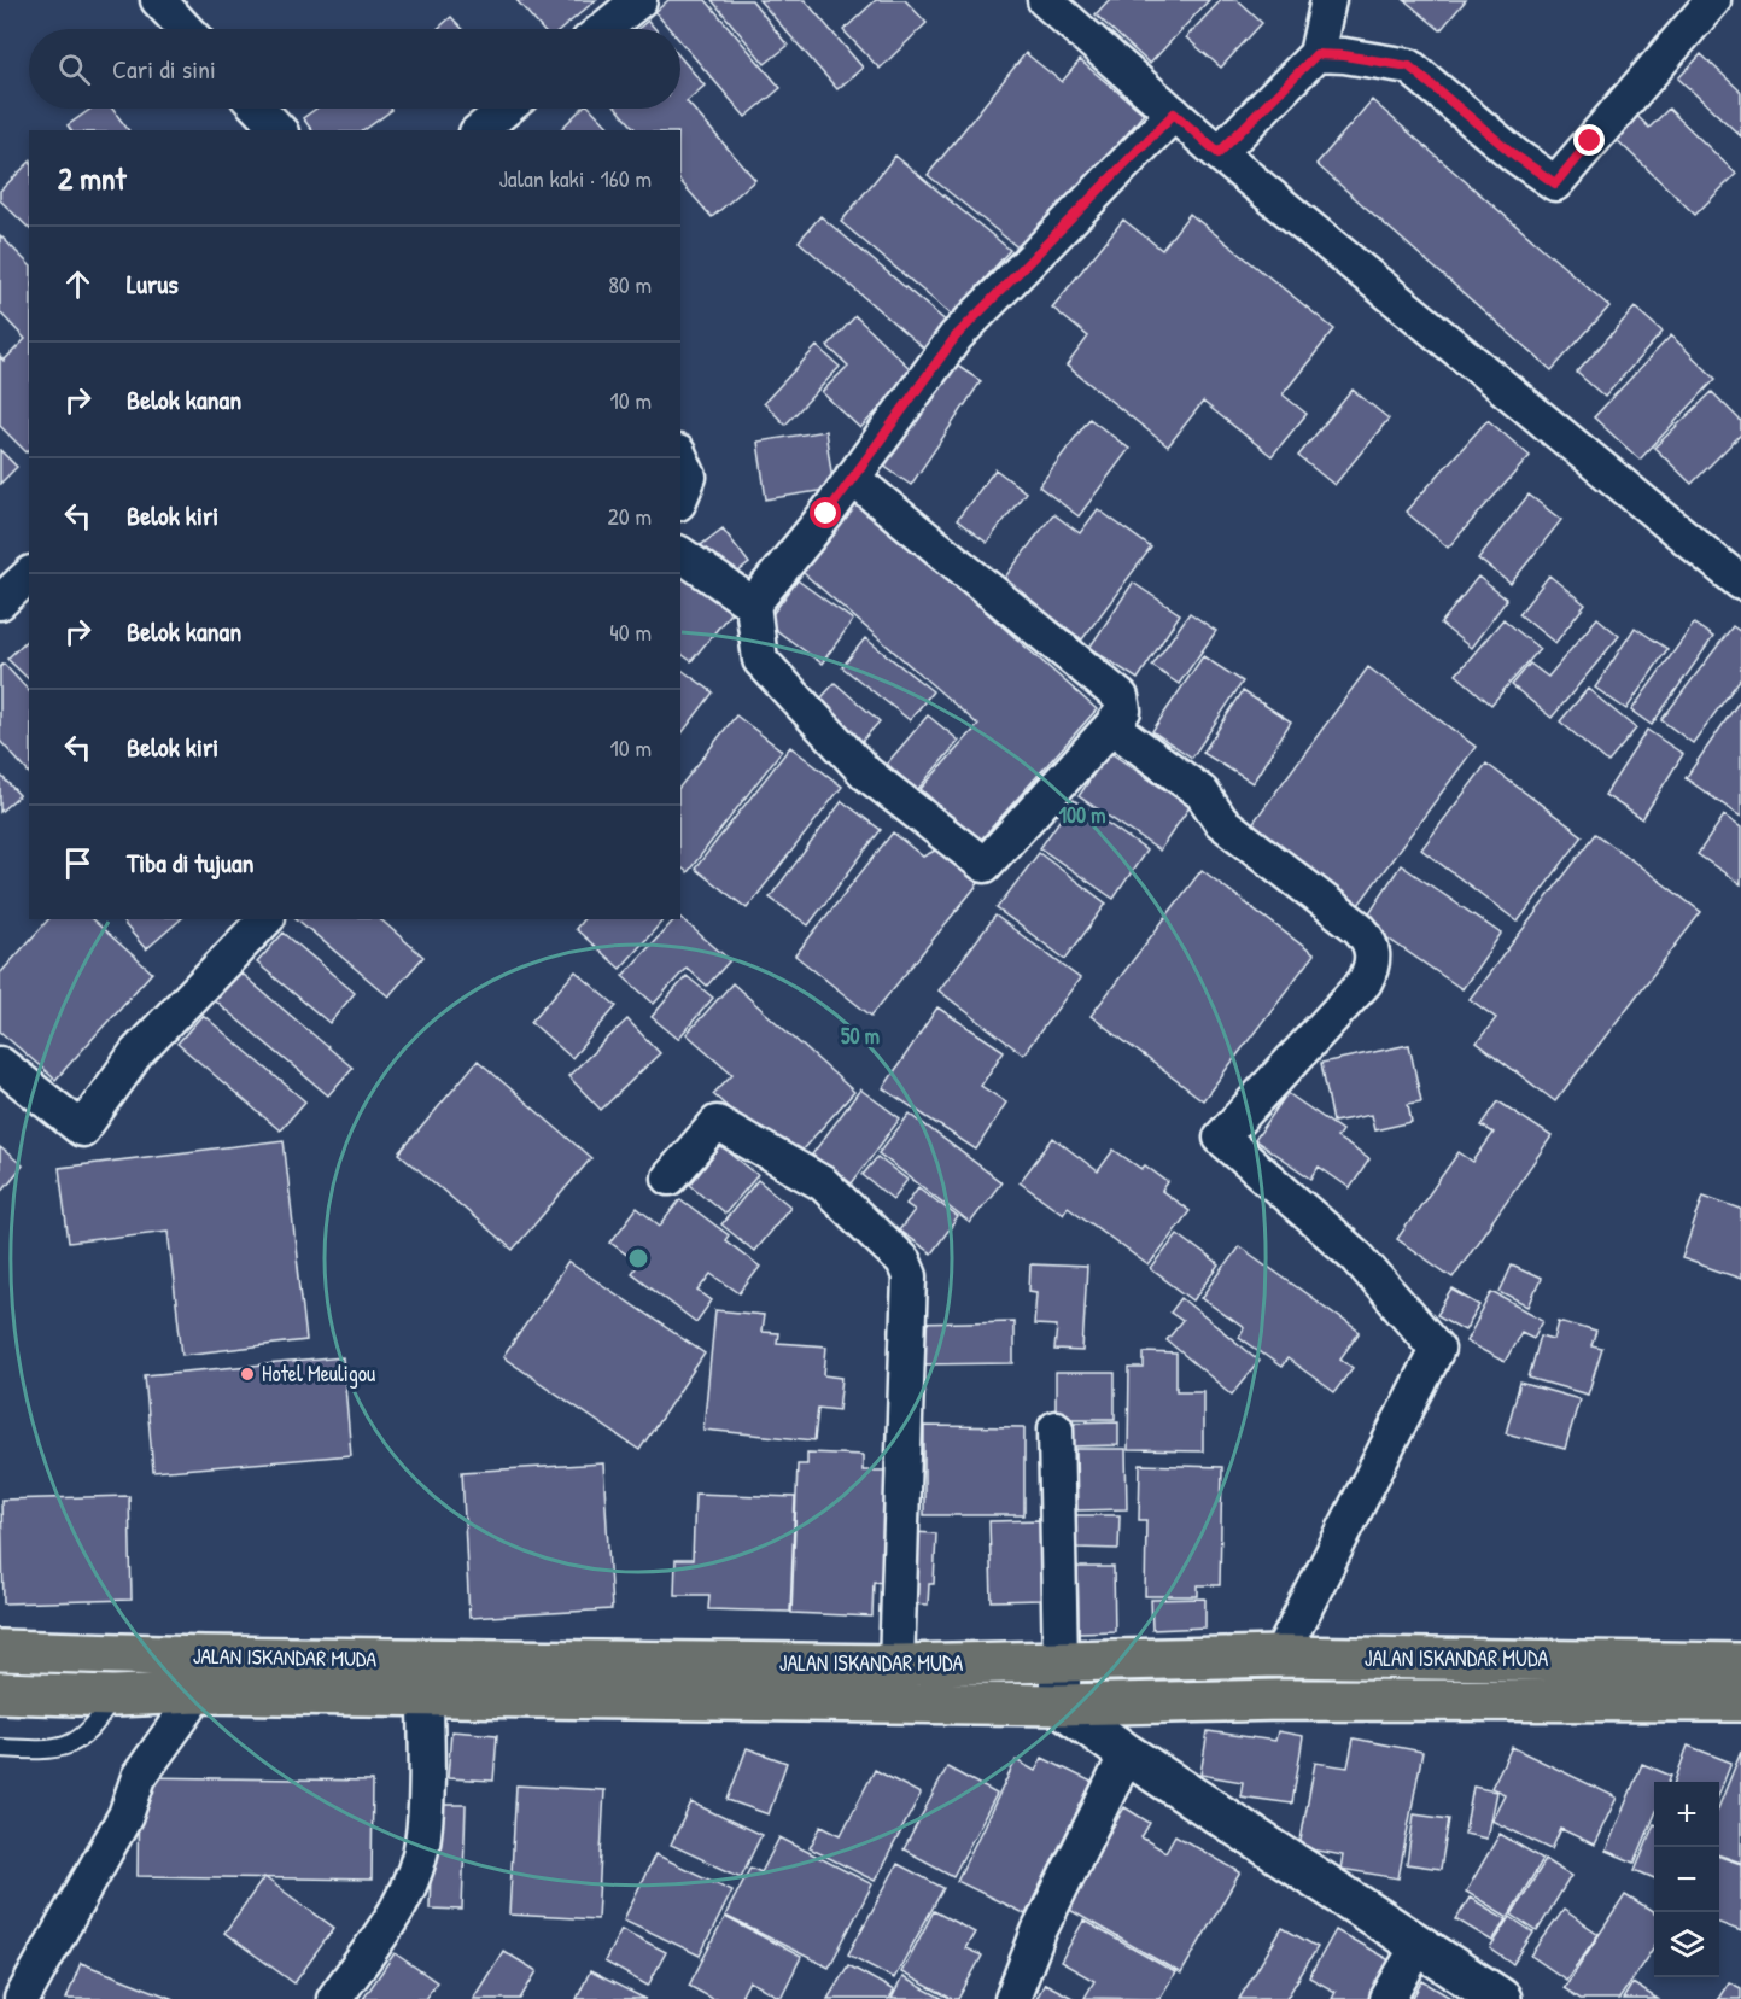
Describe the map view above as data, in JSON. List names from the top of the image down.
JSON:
{
  "streets": {
    "highway": ["JALAN ISKANDAR MUDA"]
  },
  "places": ["Hotel Meuligou"],
  "page": {
    "search": "Cari di sini",
    "heading": ["2 mnt", "Jalan kaki · 160 m"],
    "list": [
      ["Lurus", "80 m"],
      ["Belok kanan", "10 m"],
      ["Belok kiri", "20 m"],
      ["Belok kanan", "40 m"],
      ["Belok kiri", "10 m"],
      "Tiba di tujuan"
    ],
    "map_buttons": ["+", "−"]
  },
  "rings": ["100 m", "50 m"]
}
